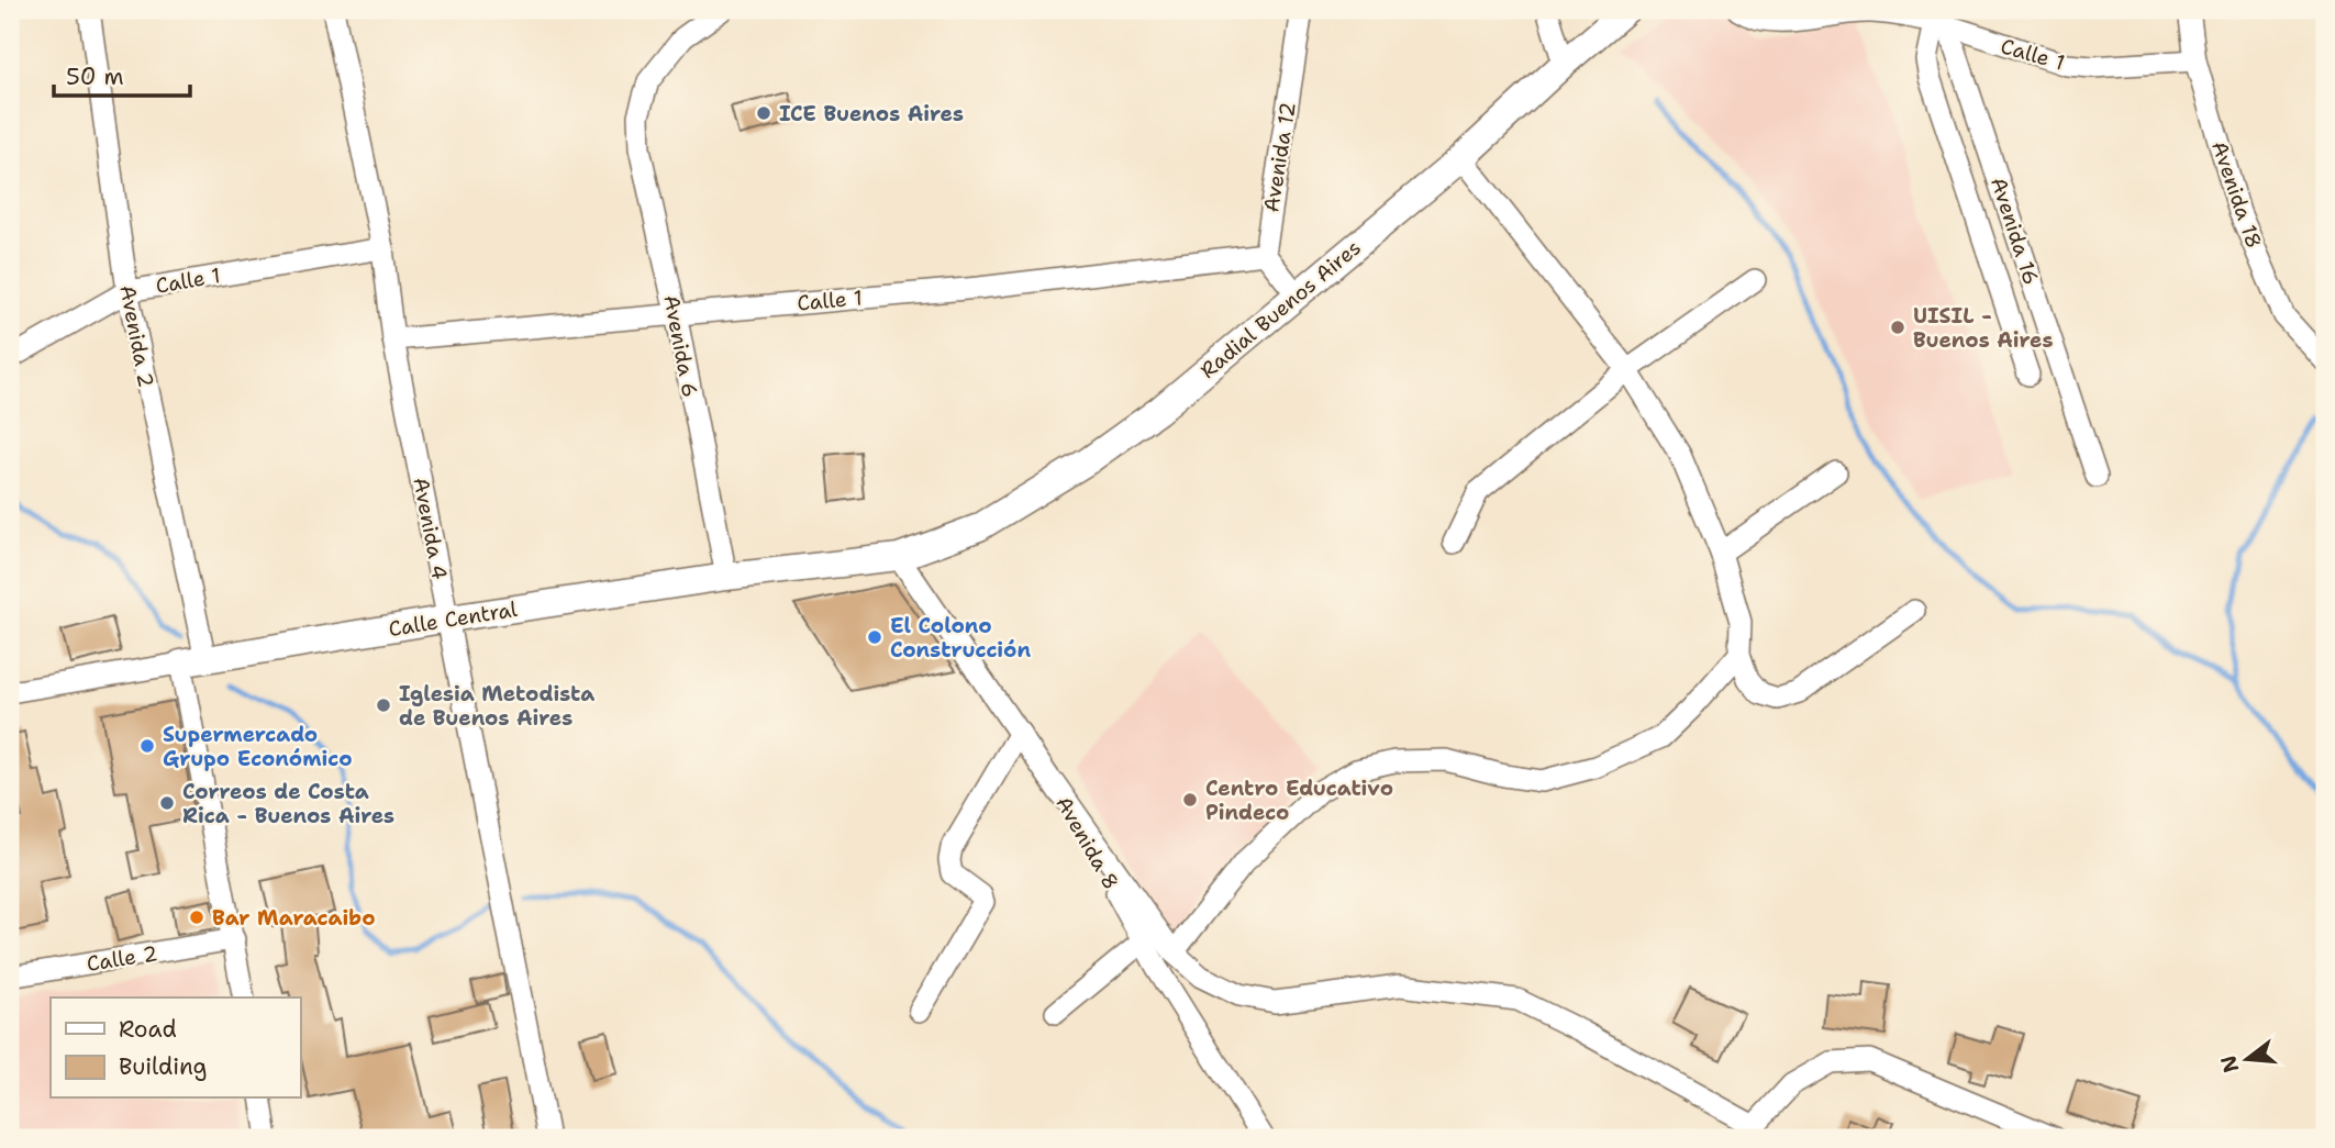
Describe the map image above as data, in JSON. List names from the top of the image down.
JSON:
{
  "streets": {
    "main road": ["Radial Buenos Aires", "Calle Central"],
    "street": [
      "Calle 1",
      "Avenida 12",
      "Avenida 18",
      "Avenida 16",
      "Avenida 2",
      "Avenida 6",
      "Avenida 4",
      "Avenida 8",
      "Calle 2"
    ]
  },
  "crossings": [
    ["Calle 1", "Avenida 12"],
    ["Calle 1", "Avenida 18"],
    ["Calle 1", "Avenida 16"],
    ["Calle 1", "Avenida 2"],
    ["Calle 1", "Avenida 6"],
    ["Calle 1", "Avenida 4"],
    ["Radial Buenos Aires", "Calle Central"],
    ["Radial Buenos Aires", "Avenida 8"],
    ["Avenida 2", "Calle Central"],
    ["Avenida 2", "Calle 2"],
    ["Avenida 6", "Calle Central"],
    ["Avenida 4", "Calle Central"],
    ["Calle Central", "Avenida 8"]
  ],
  "places": [
    "ICE Buenos Aires",
    "UISIL - Buenos Aires",
    "El Colono Construcción",
    "Iglesia Metodista de Buenos Aires",
    "Supermercado Grupo Económico",
    "Centro Educativo Pindeco",
    "Correos de Costa Rica - Buenos Aires",
    "Bar Maracaibo"
  ],
  "legend": ["Road", "Building"],
  "scale_bar": "50 m",
  "north": "left"
}
